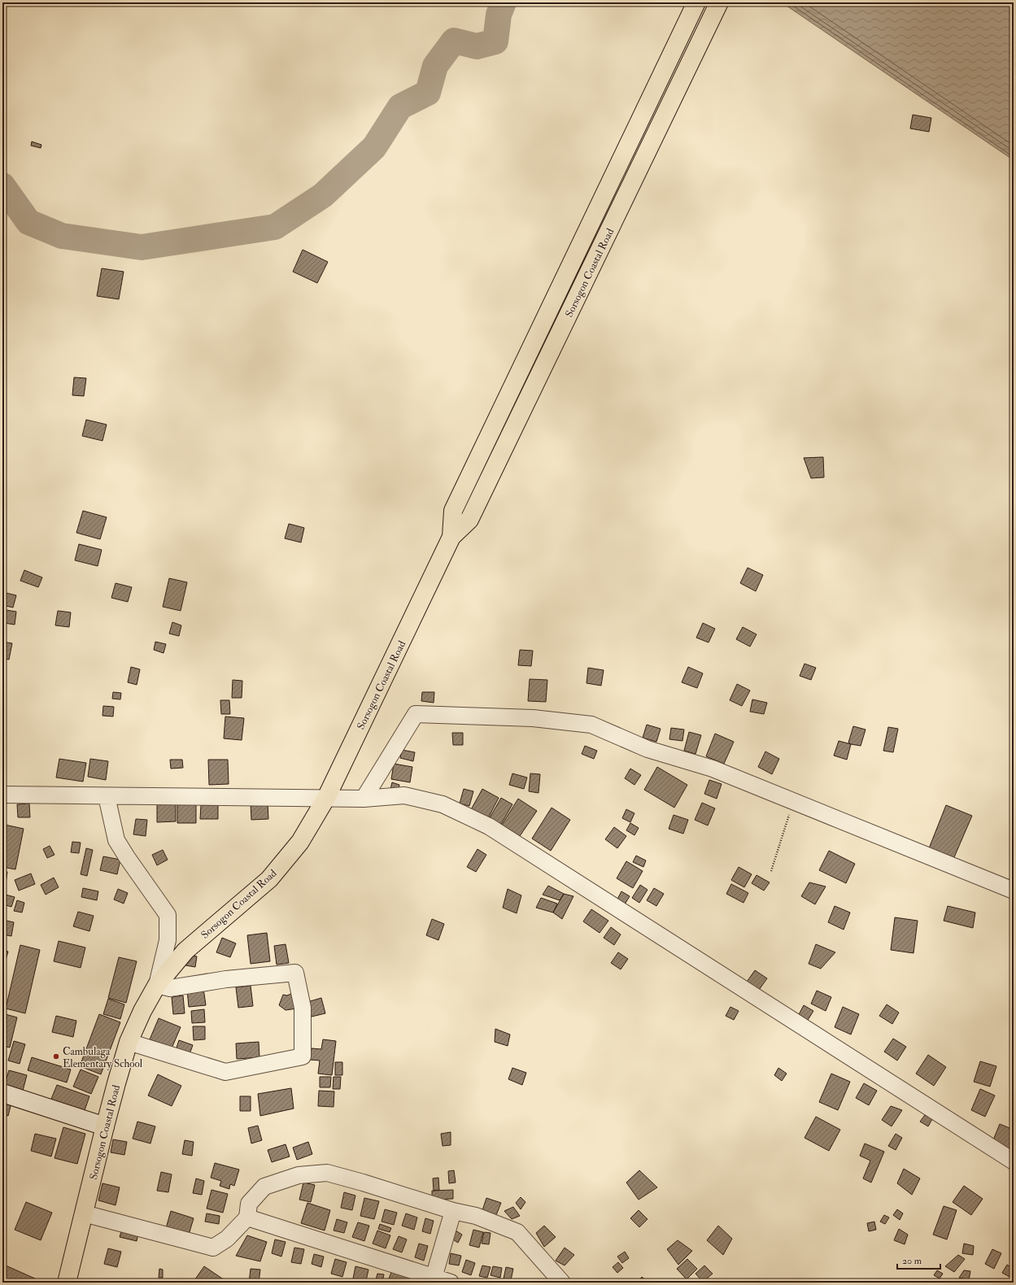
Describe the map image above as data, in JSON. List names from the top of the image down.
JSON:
{
  "streets": {
    "highway": ["Sorsogon Coastal Road"]
  },
  "places": ["Cambulaga Elementary School"],
  "scale_bar": "20 m"
}
